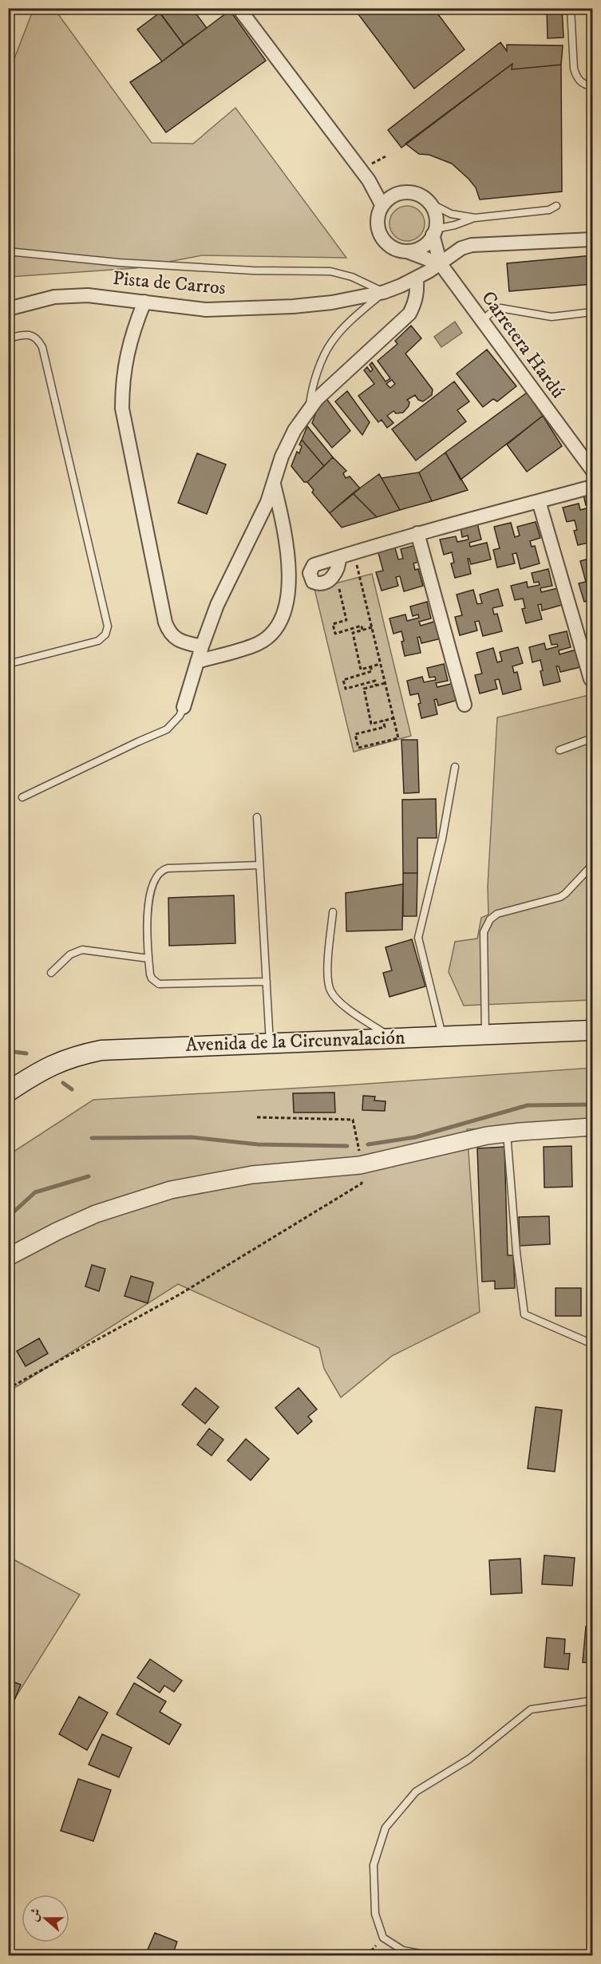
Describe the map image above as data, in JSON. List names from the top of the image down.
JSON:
{
  "streets": {
    "main road": ["Avenida de la Circunvalación"],
    "street": ["Pista de Carros", "Carretera Hardú"]
  },
  "crossings": [
    ["Pista de Carros", "Carretera Hardú"]
  ],
  "north": "left"
}
